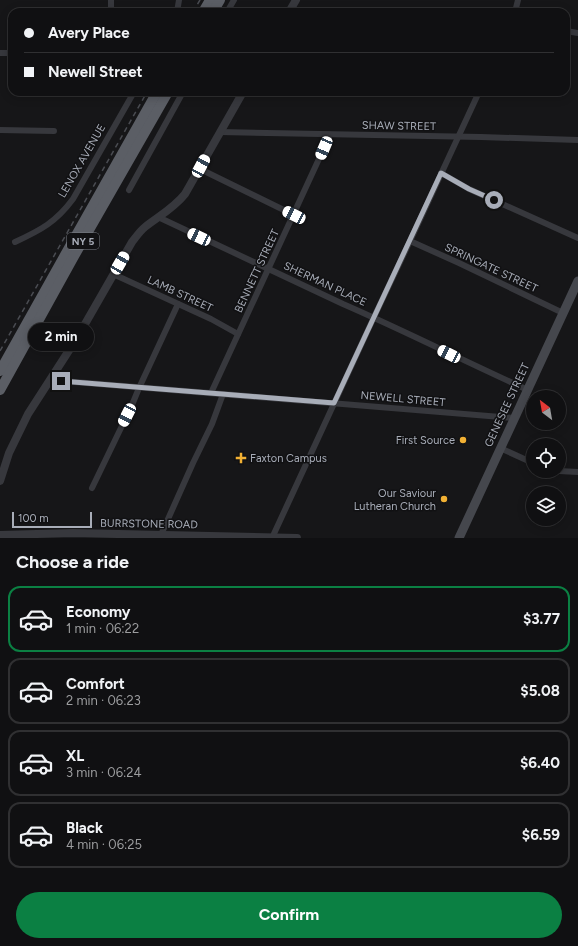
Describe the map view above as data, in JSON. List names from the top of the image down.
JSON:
{
  "streets": {
    "highway": ["NY 5"],
    "main road": ["GENESEE STREET"],
    "street": [
      "SHAW STREET",
      "LENOX AVENUE",
      "SPRINGATE STREET",
      "BENNETT STREET",
      "SHERMAN PLACE",
      "LAMB STREET",
      "NEWELL STREET",
      "BURRSTONE ROAD"
    ]
  },
  "crossings": [
    ["SHAW STREET", "BENNETT STREET"],
    ["SPRINGATE STREET", "GENESEE STREET"],
    ["BENNETT STREET", "SHERMAN PLACE"],
    ["BENNETT STREET", "LAMB STREET"],
    ["BENNETT STREET", "NEWELL STREET"],
    ["SHERMAN PLACE", "GENESEE STREET"],
    ["NEWELL STREET", "GENESEE STREET"]
  ],
  "places": {
    "other": ["First Source", "Our Saviour Lutheran Church"],
    "health": ["Faxton Campus"]
  },
  "scale_bar": "100 m",
  "north": "top left",
  "page": {
    "banner": ["Avery Place", "Newell Street"],
    "bubble": "2 min",
    "scale": "100 m",
    "heading": "Choose a ride",
    "list": [
      {
        "name": "Economy",
        "note": "1 min · 06:22",
        "value": "$3.77"
      },
      {
        "name": "Comfort",
        "note": "2 min · 06:23",
        "value": "$5.08"
      },
      {
        "name": "XL",
        "note": "3 min · 06:24",
        "value": "$6.40"
      },
      {
        "name": "Black",
        "note": "4 min · 06:25",
        "value": "$6.59"
      }
    ],
    "buttons": "Confirm"
  }
}
